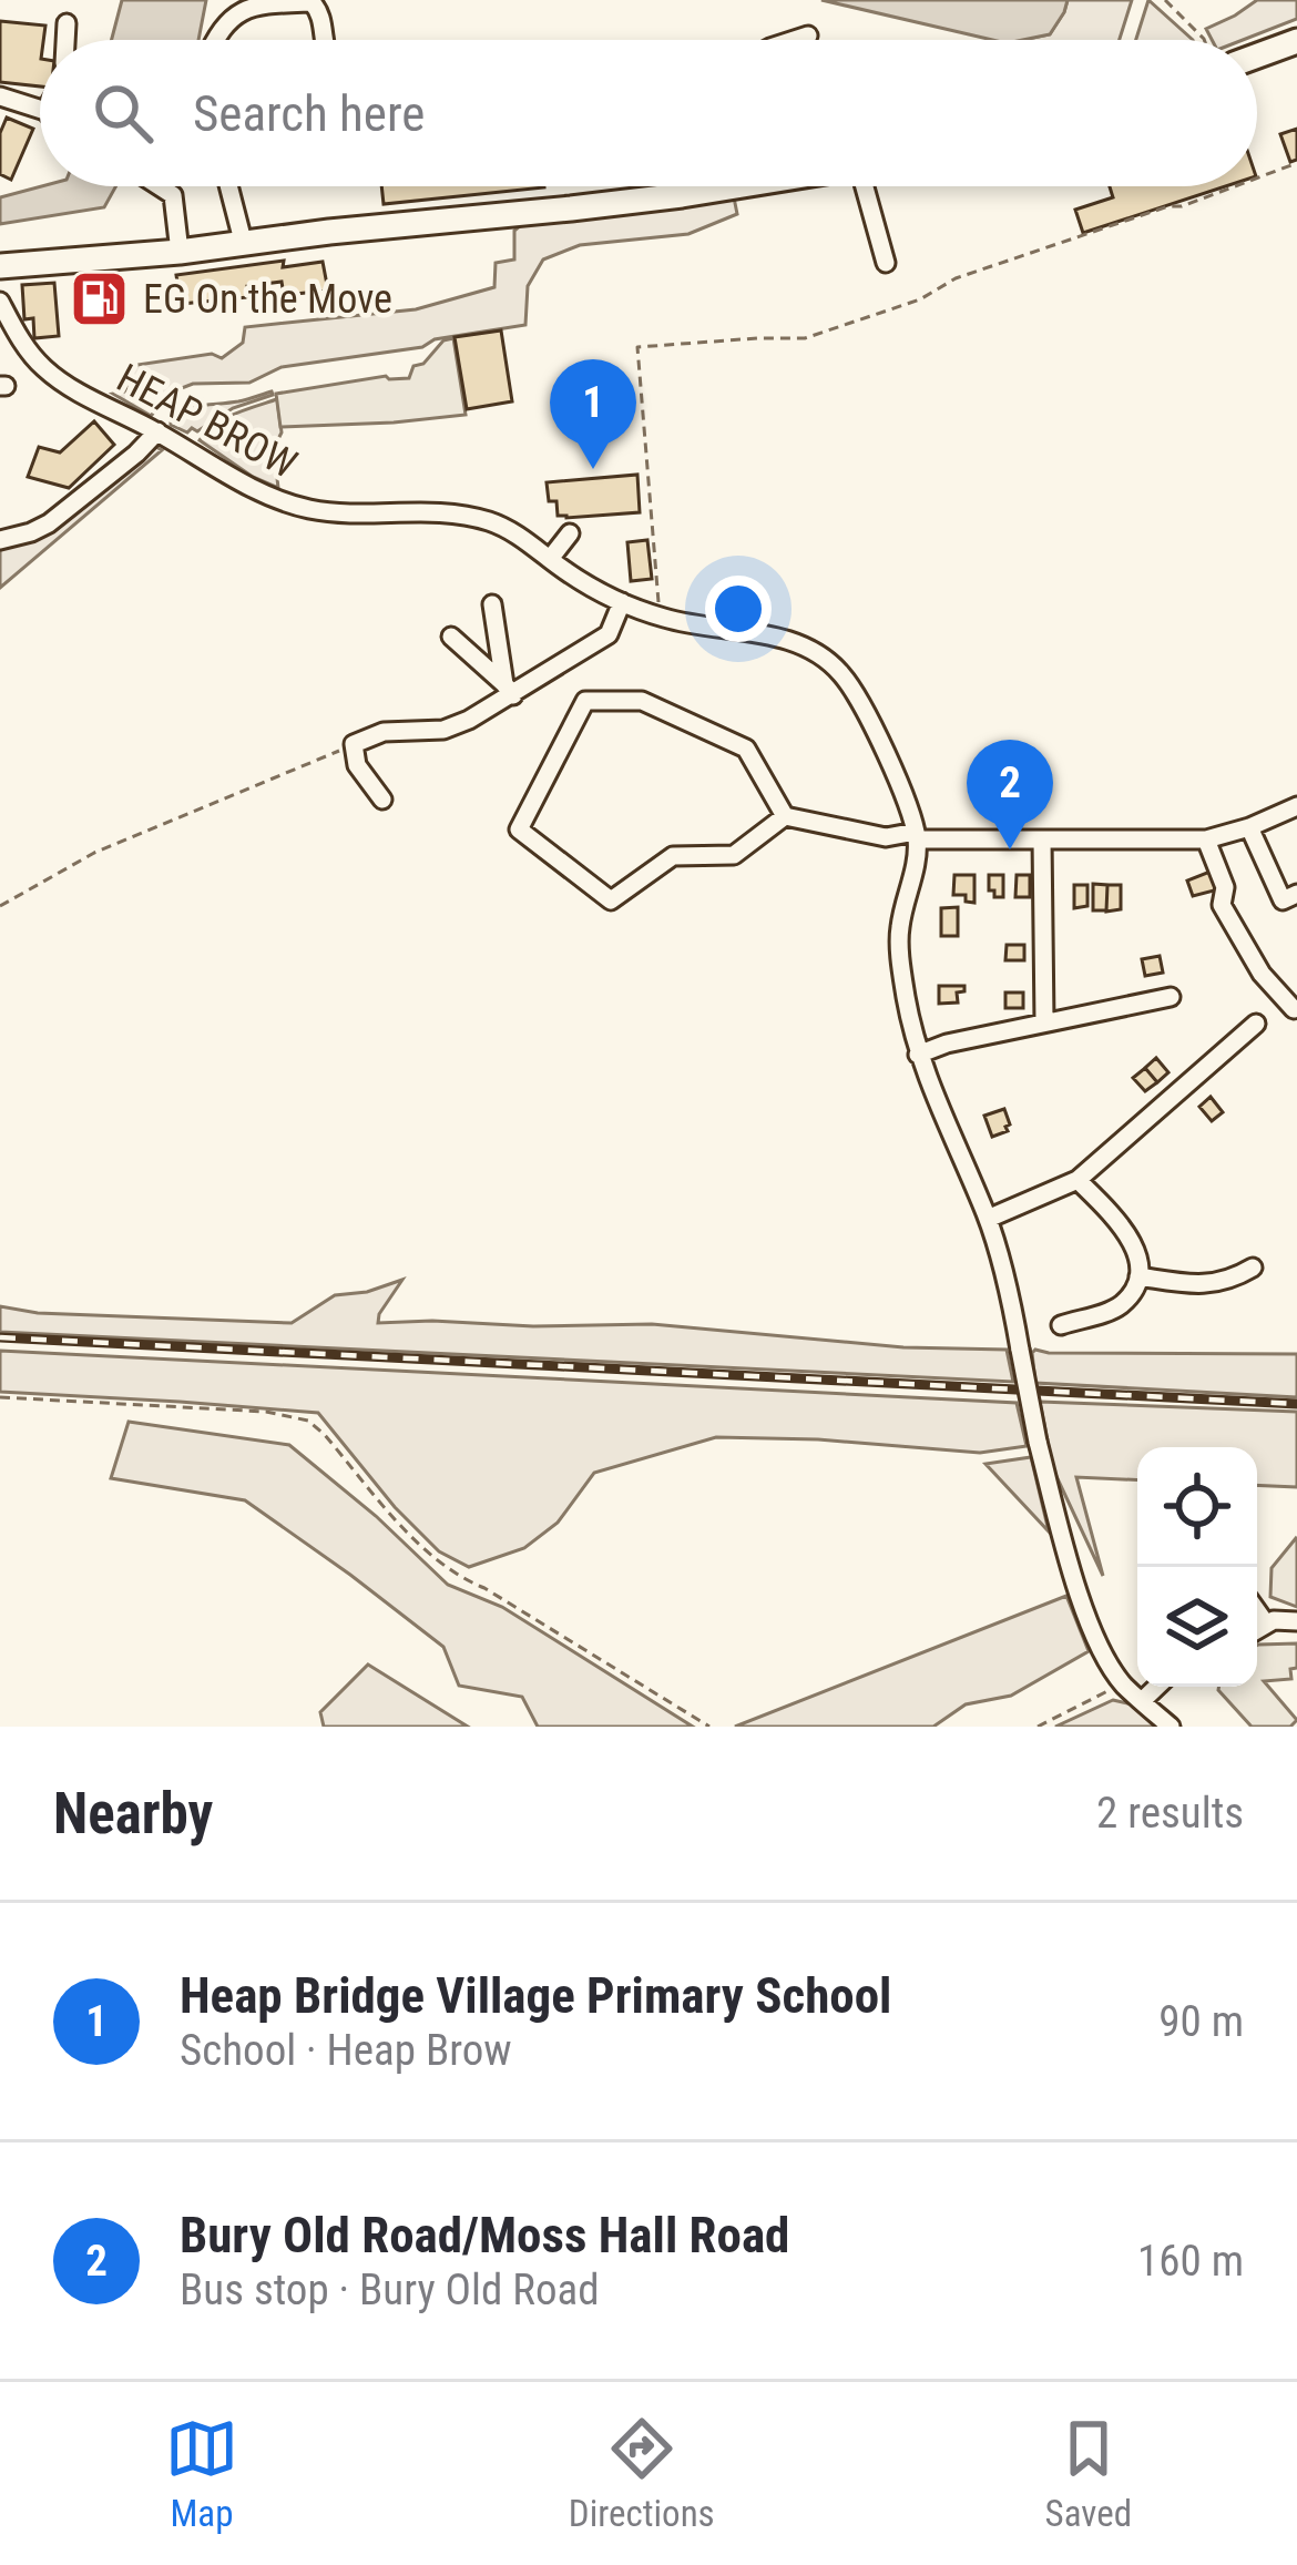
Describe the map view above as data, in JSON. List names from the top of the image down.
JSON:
{
  "streets": {
    "street": ["HEAP BROW"]
  },
  "places": {
    "fuel station": ["EG On the Move"]
  },
  "page": {
    "search": "Search here",
    "pins": ["1", "2"],
    "heading": ["Nearby", "2 results"],
    "list": [
      {
        "mark": "1",
        "name": "Heap Bridge Village Primary School",
        "note": "School · Heap Brow",
        "value": "90 m"
      },
      {
        "mark": "2",
        "name": "Bury Old Road/Moss Hall Road",
        "note": "Bus stop · Bury Old Road",
        "value": "160 m"
      }
    ],
    "nav": ["Map", "Directions", "Saved"]
  }
}
